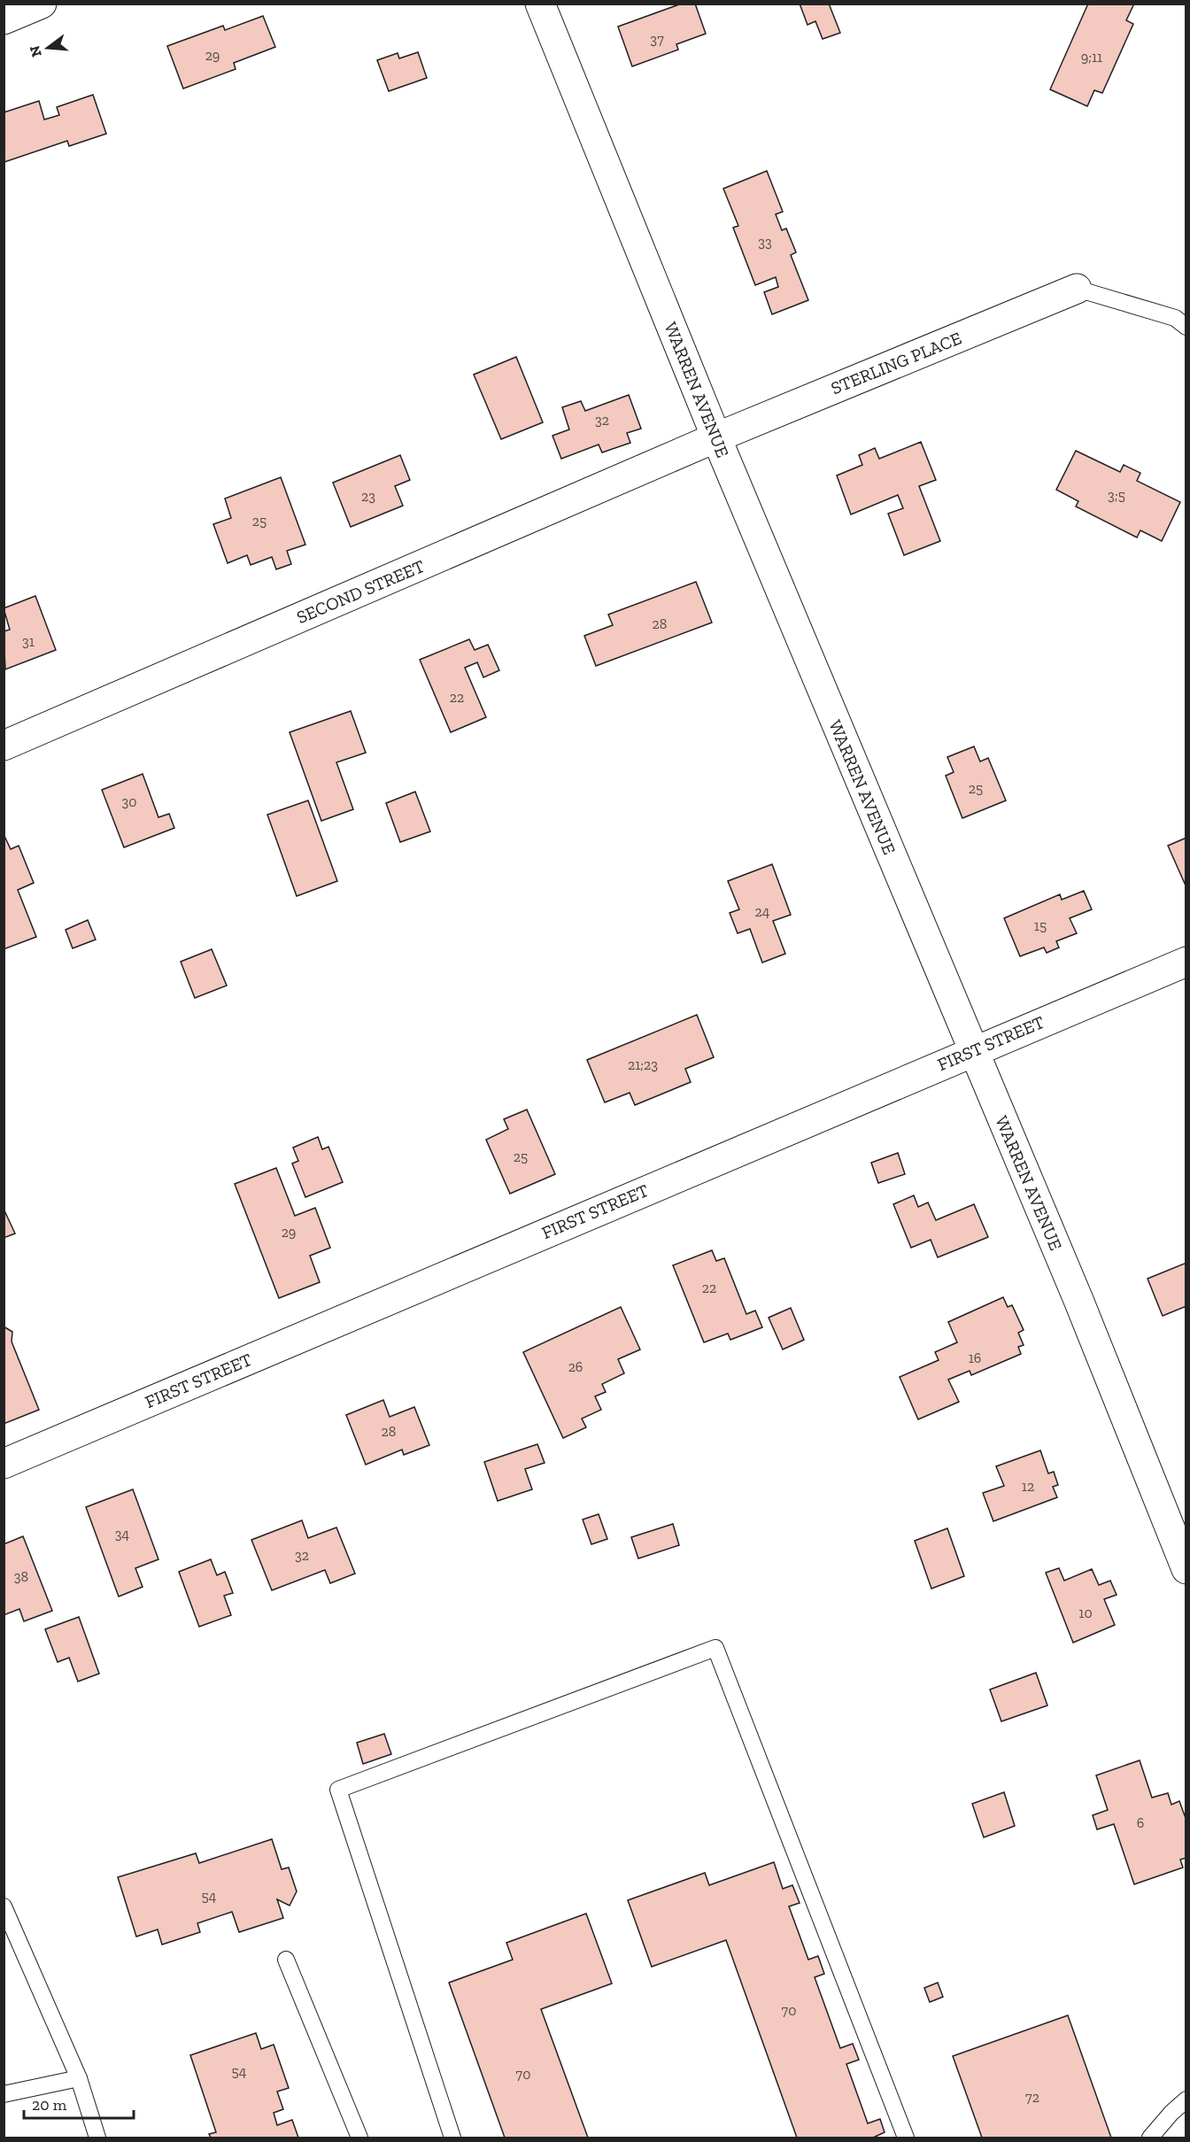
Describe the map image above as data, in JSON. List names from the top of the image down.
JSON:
{
  "streets": {
    "street": [
      "STERLING PLACE",
      "WARREN AVENUE",
      "SECOND STREET",
      "FIRST STREET"
    ]
  },
  "crossings": [
    ["STERLING PLACE", "WARREN AVENUE"],
    ["STERLING PLACE", "SECOND STREET"],
    ["WARREN AVENUE", "SECOND STREET"],
    ["WARREN AVENUE", "FIRST STREET"]
  ],
  "house_numbers": [
    "37",
    "29",
    "9;11",
    "33",
    "32",
    "3;5",
    "23",
    "25",
    "28",
    "31",
    "22",
    "25",
    "30",
    "24",
    "15",
    "21;23",
    "25",
    "29",
    "22",
    "16",
    "26",
    "28",
    "12",
    "34",
    "32",
    "38",
    "10",
    "6",
    "54",
    "70",
    "54",
    "70",
    "72"
  ],
  "scale_bar": "20 m",
  "north": "left"
}
